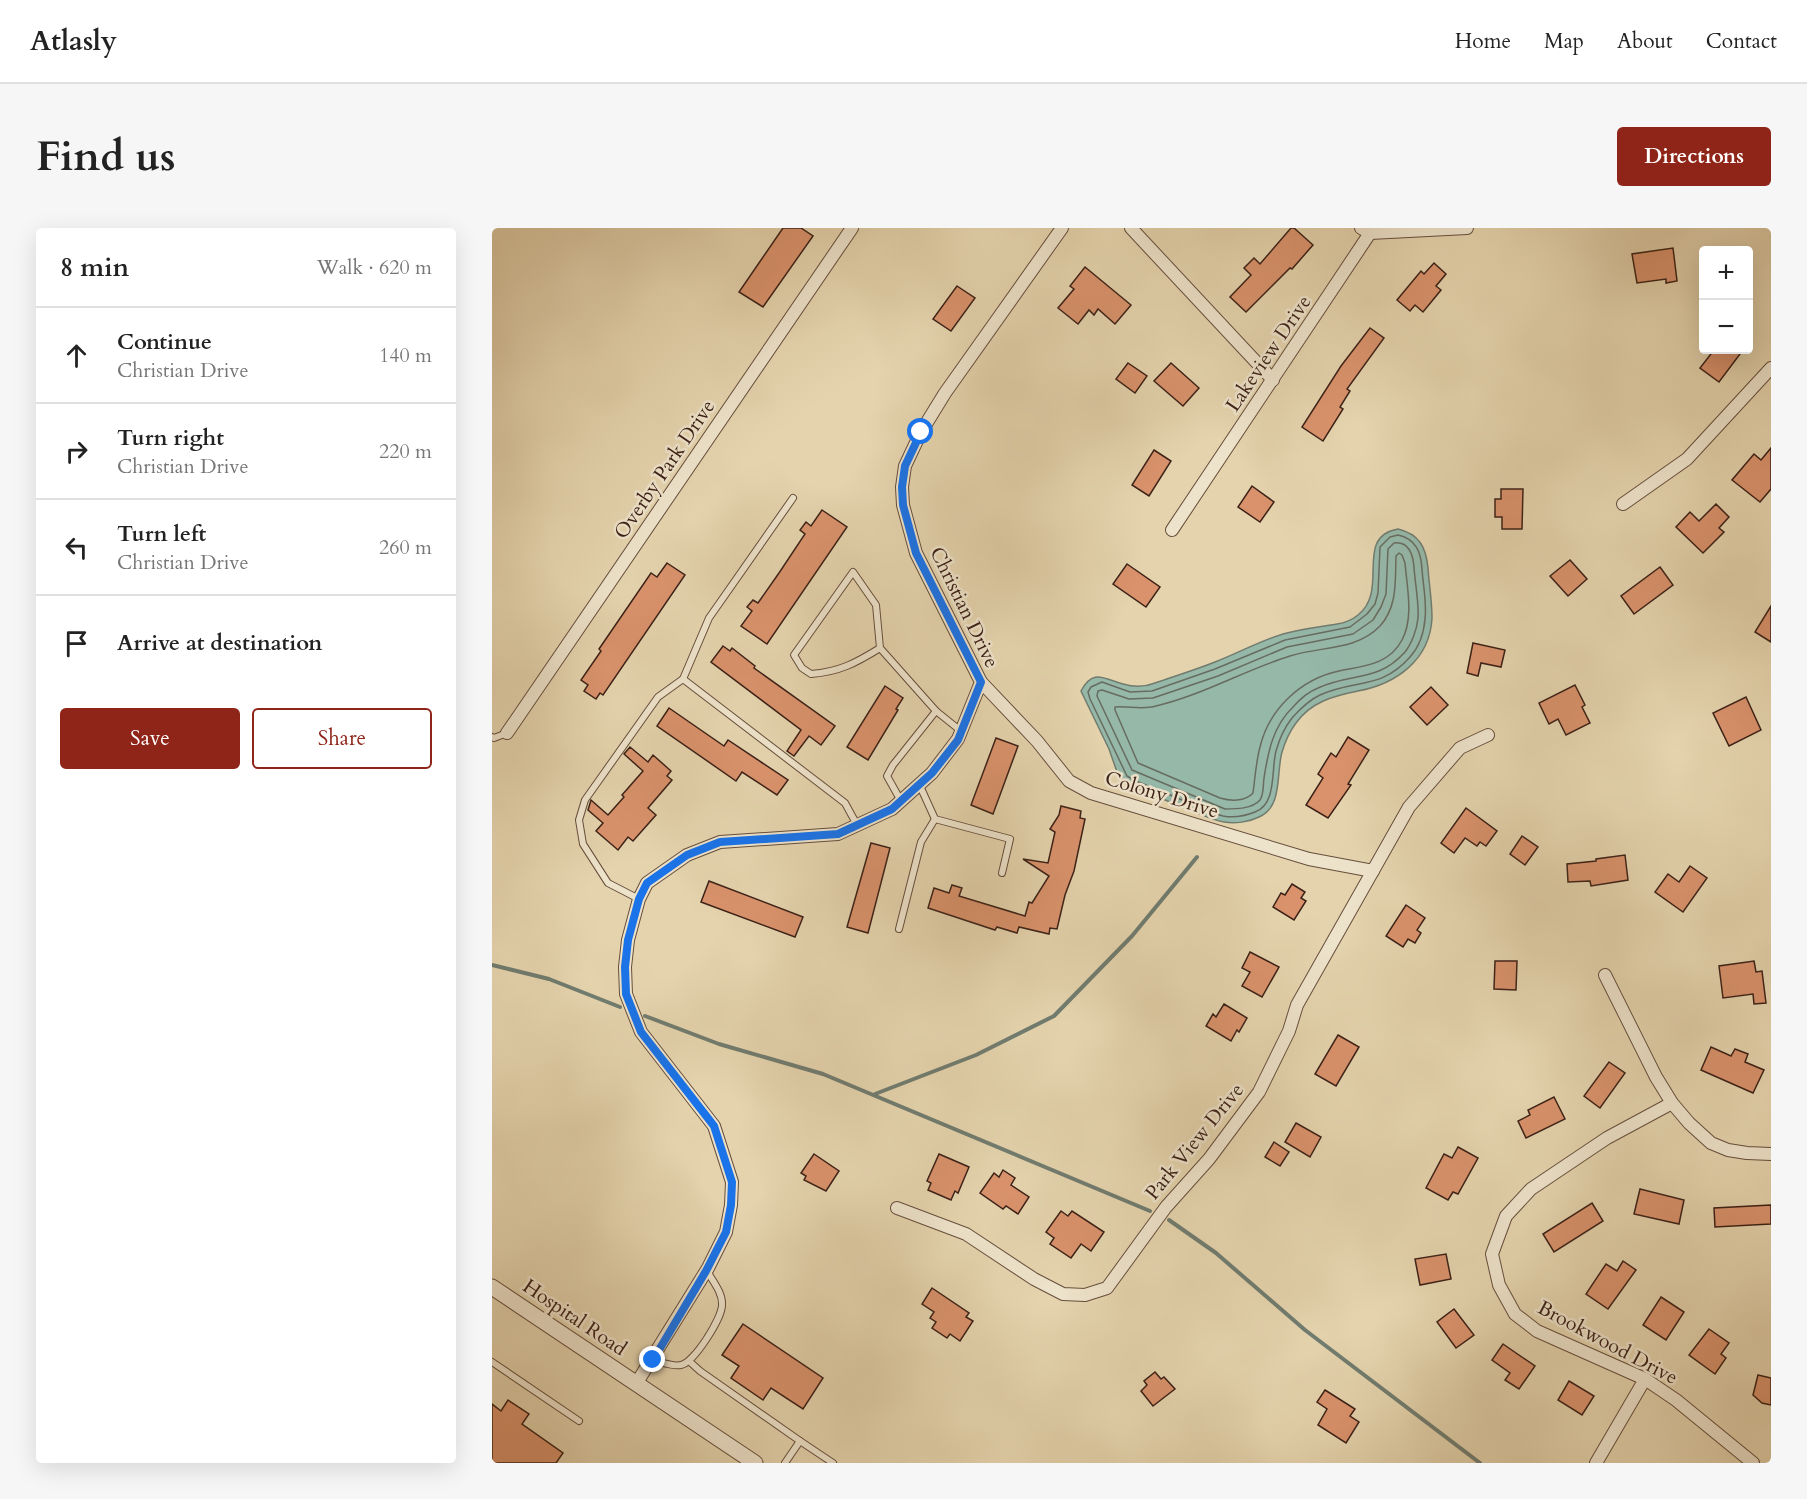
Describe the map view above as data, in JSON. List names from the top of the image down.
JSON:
{
  "streets": {
    "street": [
      "Lakeview Drive",
      "Overby Park Drive",
      "Christian Drive",
      "Colony Drive",
      "Park View Drive",
      "Hospital Road",
      "Brookwood Drive"
    ]
  },
  "crossings": [
    ["Christian Drive", "Colony Drive"],
    ["Christian Drive", "Hospital Road"],
    ["Colony Drive", "Park View Drive"]
  ],
  "page": {
    "header": "Atlasly",
    "nav": [
      "Home",
      "Map",
      "About",
      "Contact"
    ],
    "buttons": [
      "Directions",
      ["Save", "Share"]
    ],
    "title": "Find us",
    "heading": ["8 min", "Walk · 620 m"],
    "map_buttons": ["+", "−"],
    "list": [
      ["Continue", "Christian Drive", "140 m"],
      ["Turn right", "Christian Drive", "220 m"],
      ["Turn left", "Christian Drive", "260 m"],
      "Arrive at destination"
    ]
  }
}
